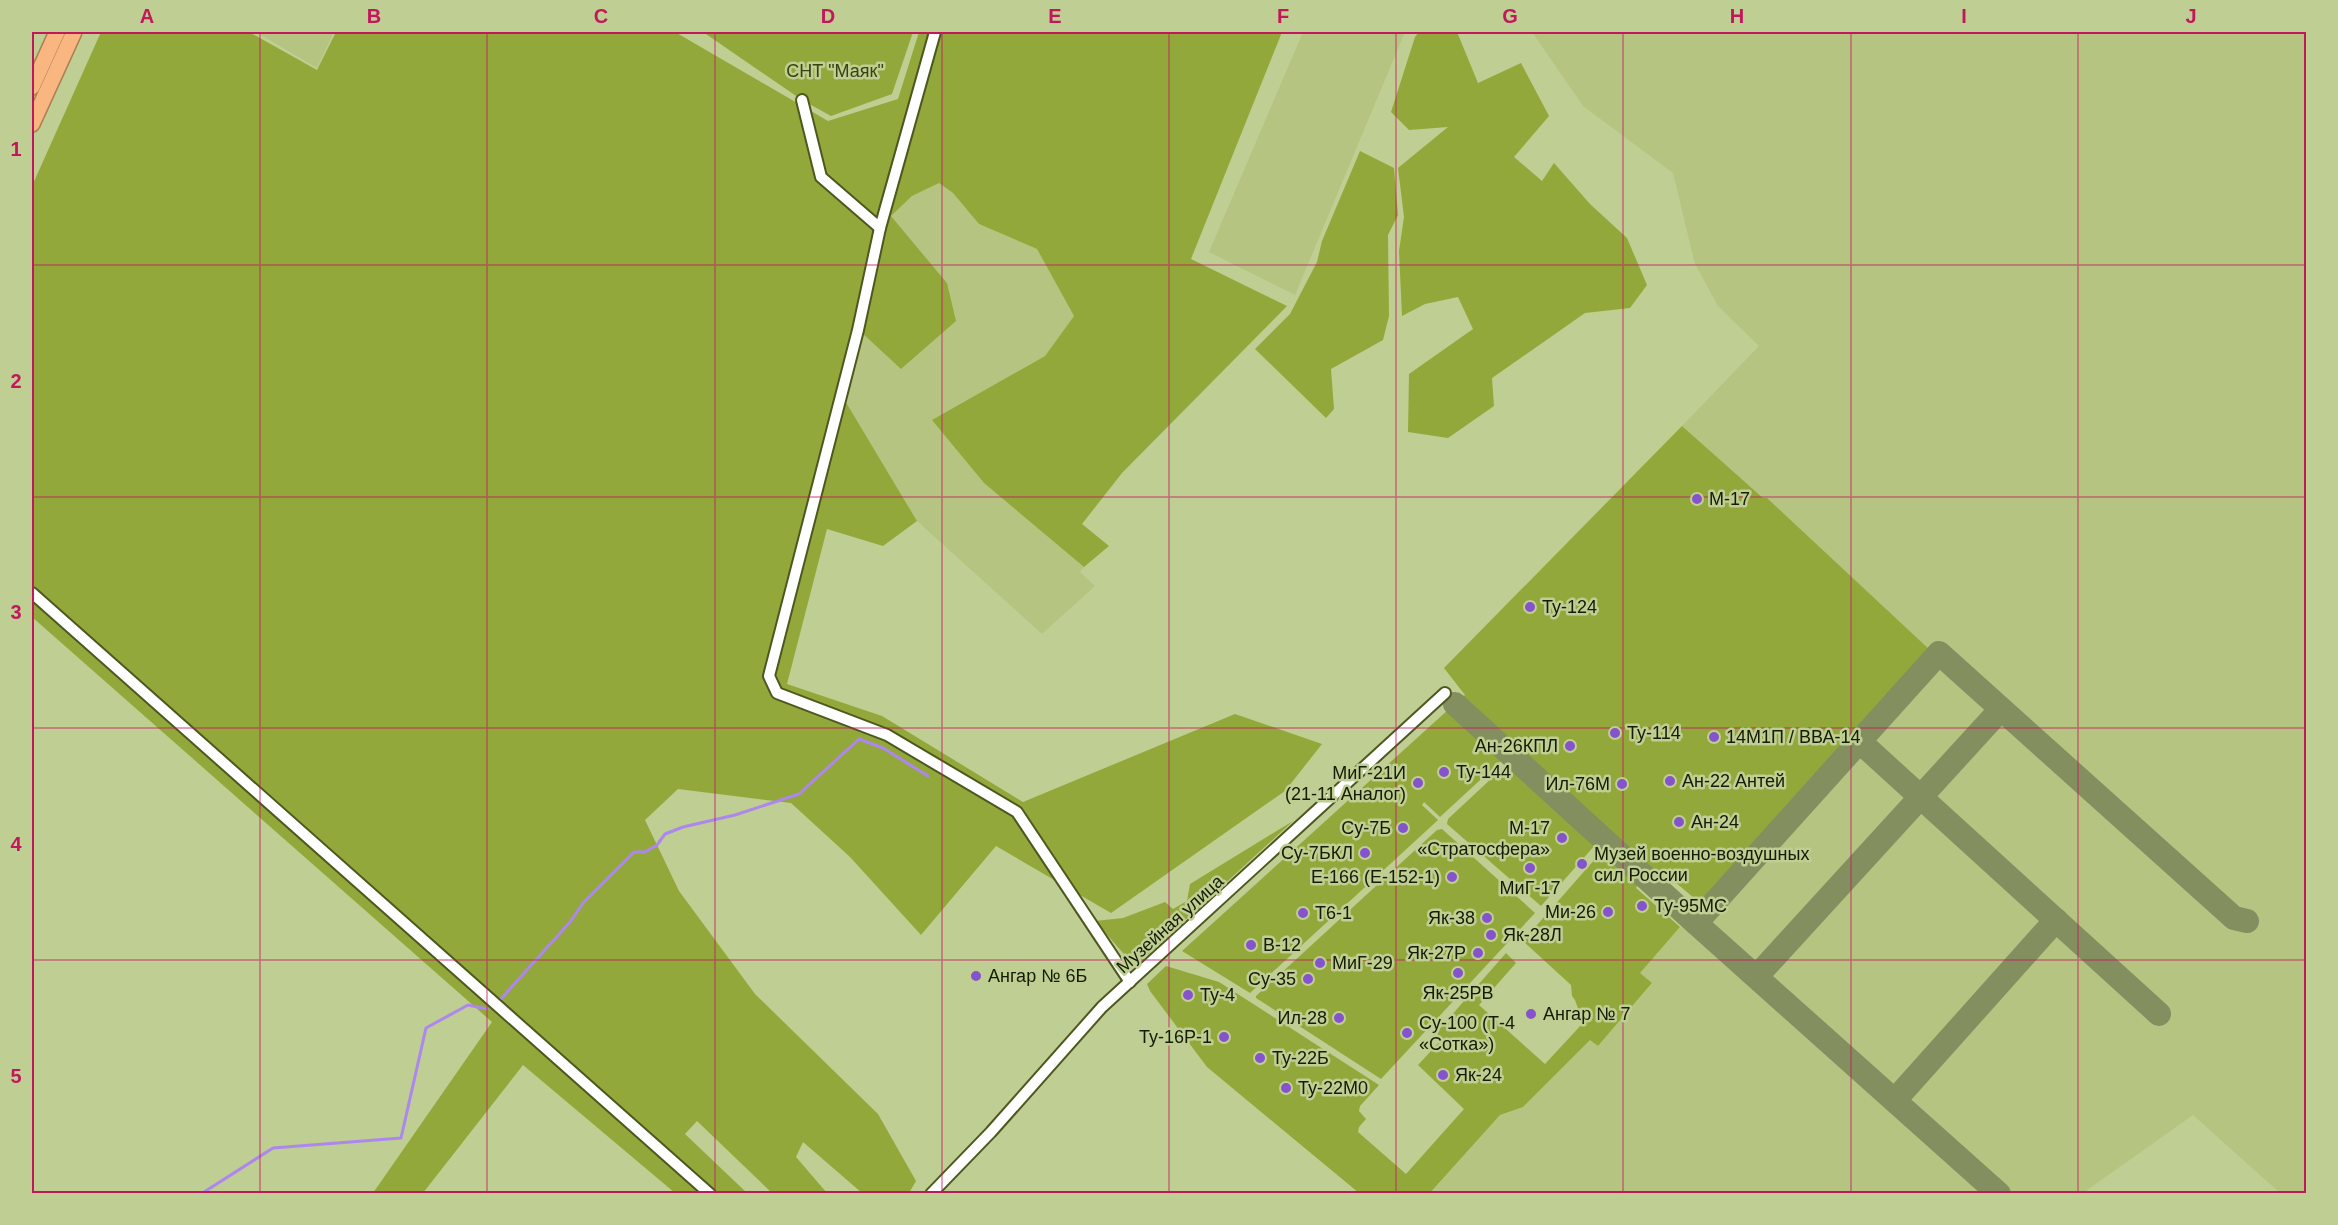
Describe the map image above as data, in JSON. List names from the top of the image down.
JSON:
{
  "streets": {
    "street": ["Музейная улица"]
  },
  "parks": ["СНТ \"Маяк\""],
  "places": [
    "М-17",
    "Ту-124",
    "Ту-114",
    "14М1П / ВВА-14",
    "Ан-26КПЛ",
    "Ту-144",
    "Ан-22 Антей",
    "МиГ-21И (21-11 Аналог)",
    "Ил-76М",
    "Ан-24",
    "Су-7Б",
    "М-17 «Стратосфера»",
    "Су-7БКЛ",
    "Музей военно-воздушных сил России",
    "МиГ-17",
    "Е-166 (Е-152-1)",
    "Ту-95МС",
    "Ми-26",
    "Т6-1",
    "Як-38",
    "Як-28Л",
    "В-12",
    "Як-27Р",
    "МиГ-29",
    "Як-25РВ",
    "Ангар № 6Б",
    "Су-35",
    "Ту-4",
    "Ангар № 7",
    "Ил-28",
    "Су-100 (Т-4 «Сотка»)",
    "Ту-16Р-1",
    "Ту-22Б",
    "Як-24",
    "Ту-22М0"
  ],
  "grid": {
    "columns": [
      "A",
      "B",
      "C",
      "D",
      "E",
      "F",
      "G",
      "H",
      "I",
      "J"
    ],
    "rows": [
      "1",
      "2",
      "3",
      "4",
      "5"
    ]
  }
}
